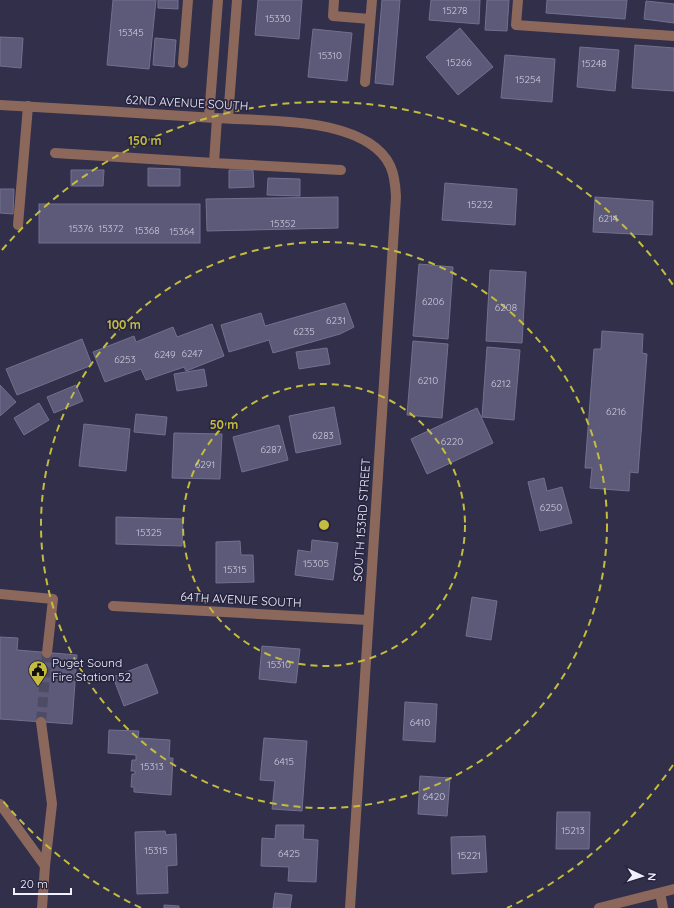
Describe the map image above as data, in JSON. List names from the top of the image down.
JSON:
{
  "streets": {
    "street": ["62ND AVENUE SOUTH", "SOUTH 153RD STREET", "64TH AVENUE SOUTH"]
  },
  "crossings": [
    ["62ND AVENUE SOUTH", "SOUTH 153RD STREET"],
    ["SOUTH 153RD STREET", "64TH AVENUE SOUTH"]
  ],
  "places": {
    "public building": ["Puget Sound Fire Station 52"]
  },
  "house_numbers": [
    "15278",
    "15330",
    "15345",
    "15310",
    "15266",
    "15248",
    "15254",
    "15232",
    "6214",
    "15352",
    "15376",
    "15372",
    "15368",
    "15364",
    "6206",
    "6208",
    "6231",
    "6235",
    "6247",
    "6249",
    "6253",
    "6210",
    "6212",
    "6216",
    "6283",
    "6220",
    "6287",
    "6291",
    "6250",
    "15325",
    "15305",
    "15315",
    "15310",
    "6410",
    "6415",
    "15313",
    "6420",
    "15213",
    "15315",
    "6425",
    "15221"
  ],
  "scale_bar": "20 m",
  "north": "right",
  "rings": ["150 m", "100 m", "50 m"]
}
